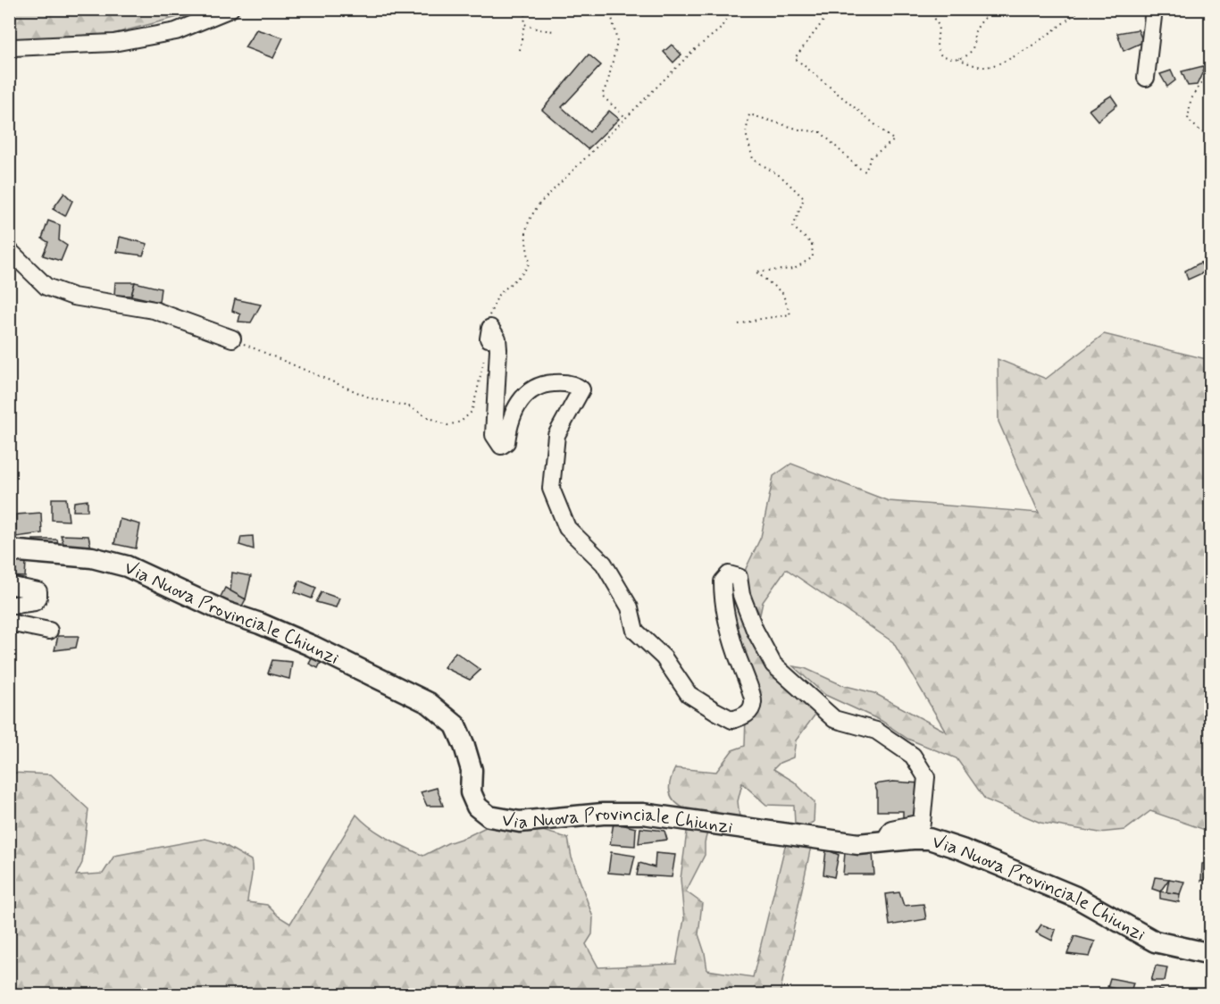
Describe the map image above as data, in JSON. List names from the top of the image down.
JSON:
{
  "streets": {
    "main road": ["Via Nuova Provinciale Chiunzi"]
  }
}
